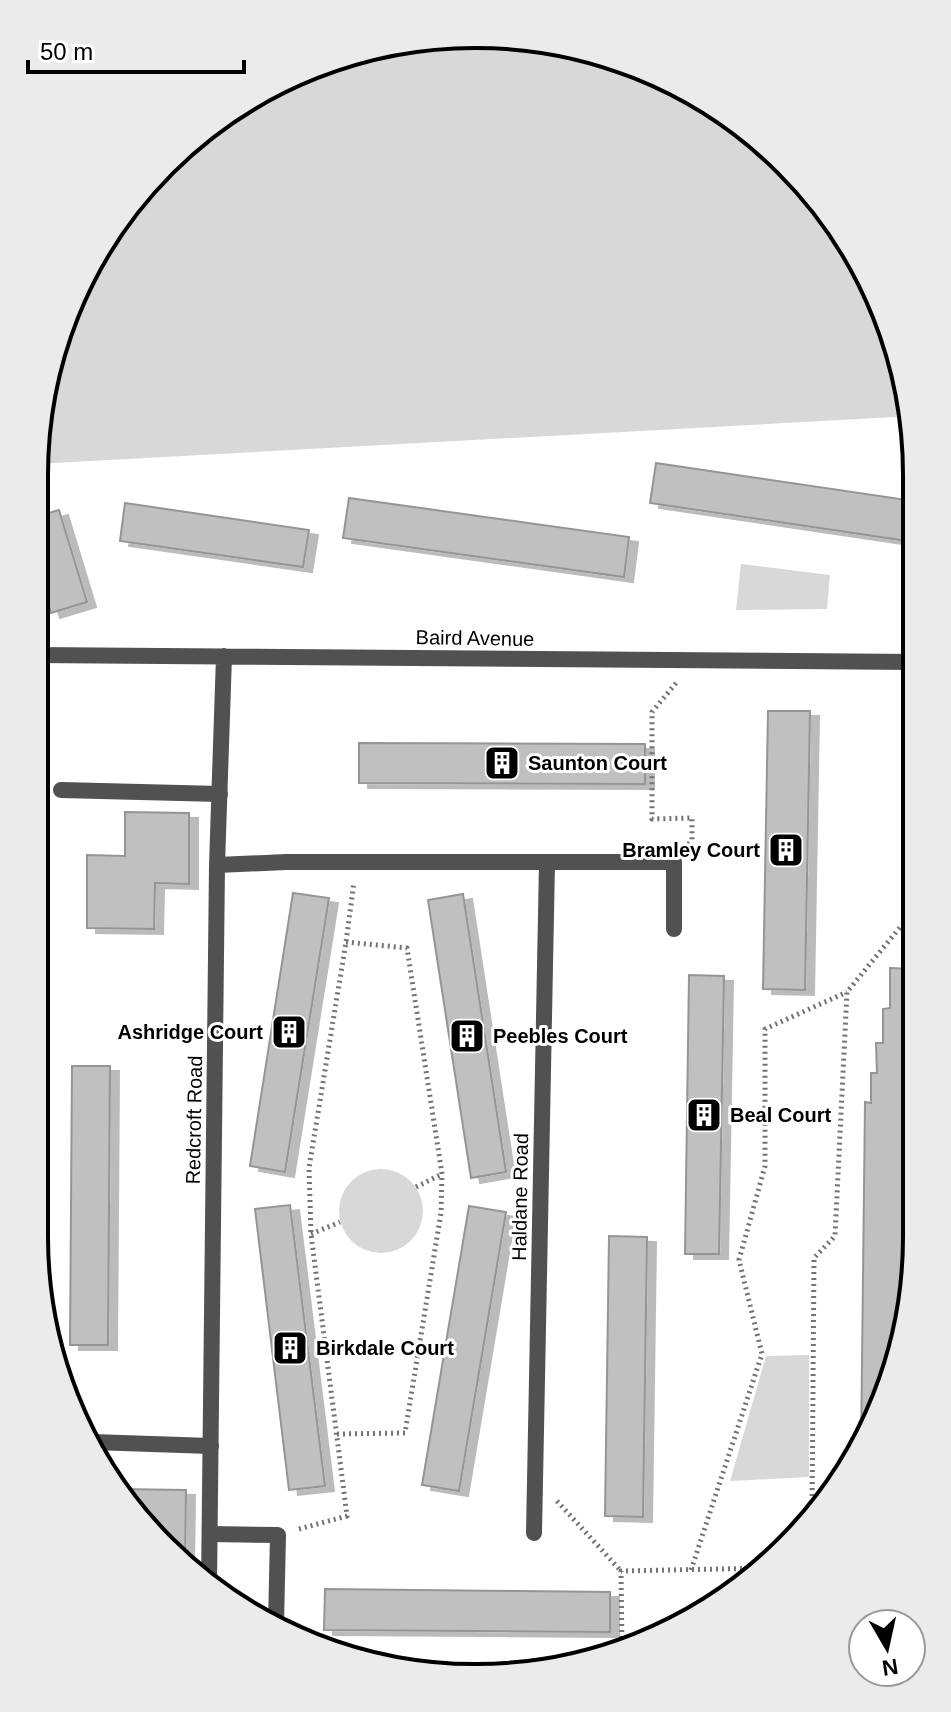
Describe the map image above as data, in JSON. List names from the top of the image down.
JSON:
{
  "streets": {
    "street": ["Baird Avenue", "Redcroft Road", "Haldane Road"]
  },
  "crossings": [
    ["Baird Avenue", "Redcroft Road"]
  ],
  "places": {
    "building": [
      "Saunton Court",
      "Bramley Court",
      "Ashridge Court",
      "Peebles Court",
      "Beal Court",
      "Birkdale Court"
    ]
  },
  "scale_bar": "50 m",
  "north": "bottom"
}
